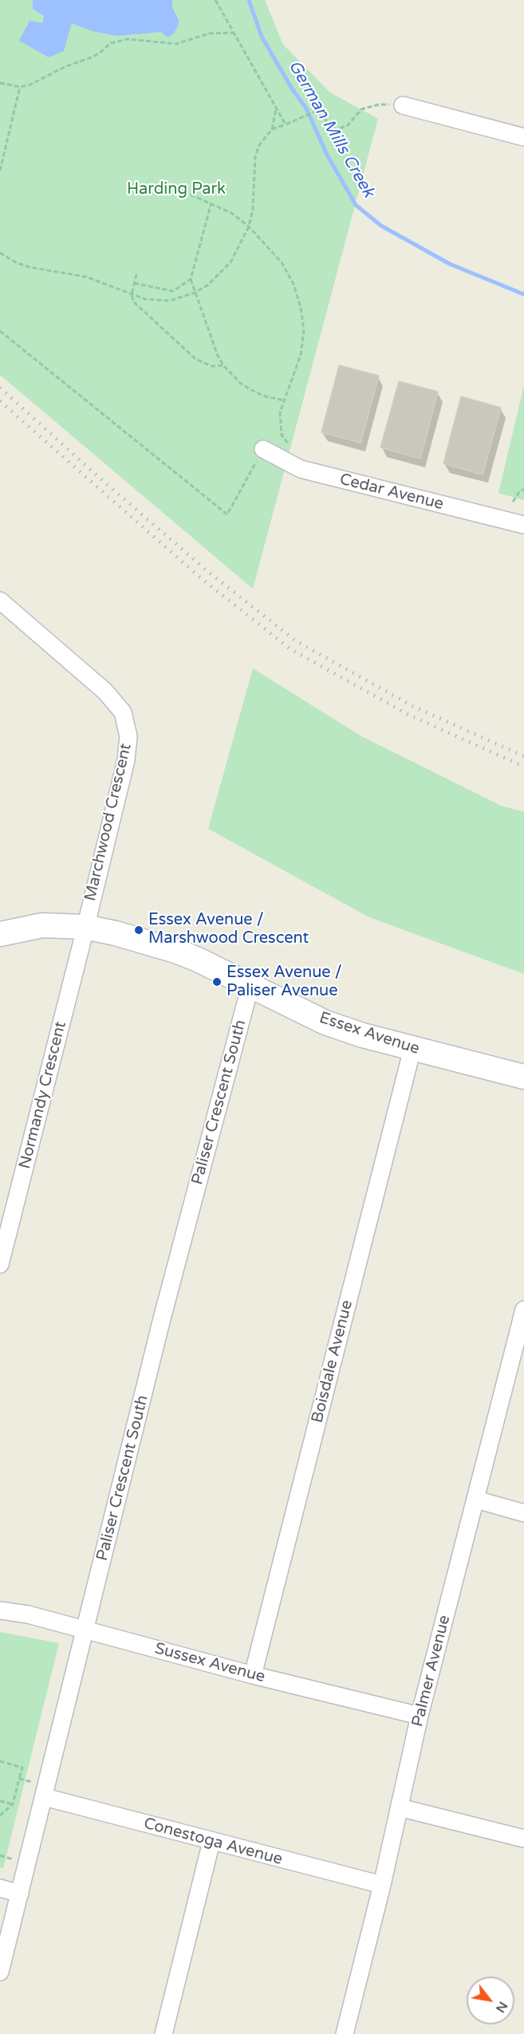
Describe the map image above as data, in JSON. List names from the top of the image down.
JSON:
{
  "streets": {
    "street": [
      "Cedar Avenue",
      "Marchwood Crescent",
      "Essex Avenue",
      "Normandy Crescent",
      "Paliser Crescent South",
      "Boisdale Avenue",
      "Sussex Avenue",
      "Palmer Avenue",
      "Conestoga Avenue"
    ]
  },
  "crossings": [
    ["Marchwood Crescent", "Essex Avenue"],
    ["Marchwood Crescent", "Normandy Crescent"],
    ["Essex Avenue", "Normandy Crescent"],
    ["Essex Avenue", "Paliser Crescent South"],
    ["Essex Avenue", "Boisdale Avenue"],
    ["Paliser Crescent South", "Sussex Avenue"],
    ["Paliser Crescent South", "Conestoga Avenue"],
    ["Boisdale Avenue", "Sussex Avenue"],
    ["Sussex Avenue", "Palmer Avenue"],
    ["Palmer Avenue", "Conestoga Avenue"]
  ],
  "water": ["German Mills Creek"],
  "parks": ["Harding Park"],
  "places": ["Essex Avenue / Marshwood Crescent", "Essex Avenue / Paliser Avenue"],
  "north": "bottom right"
}
